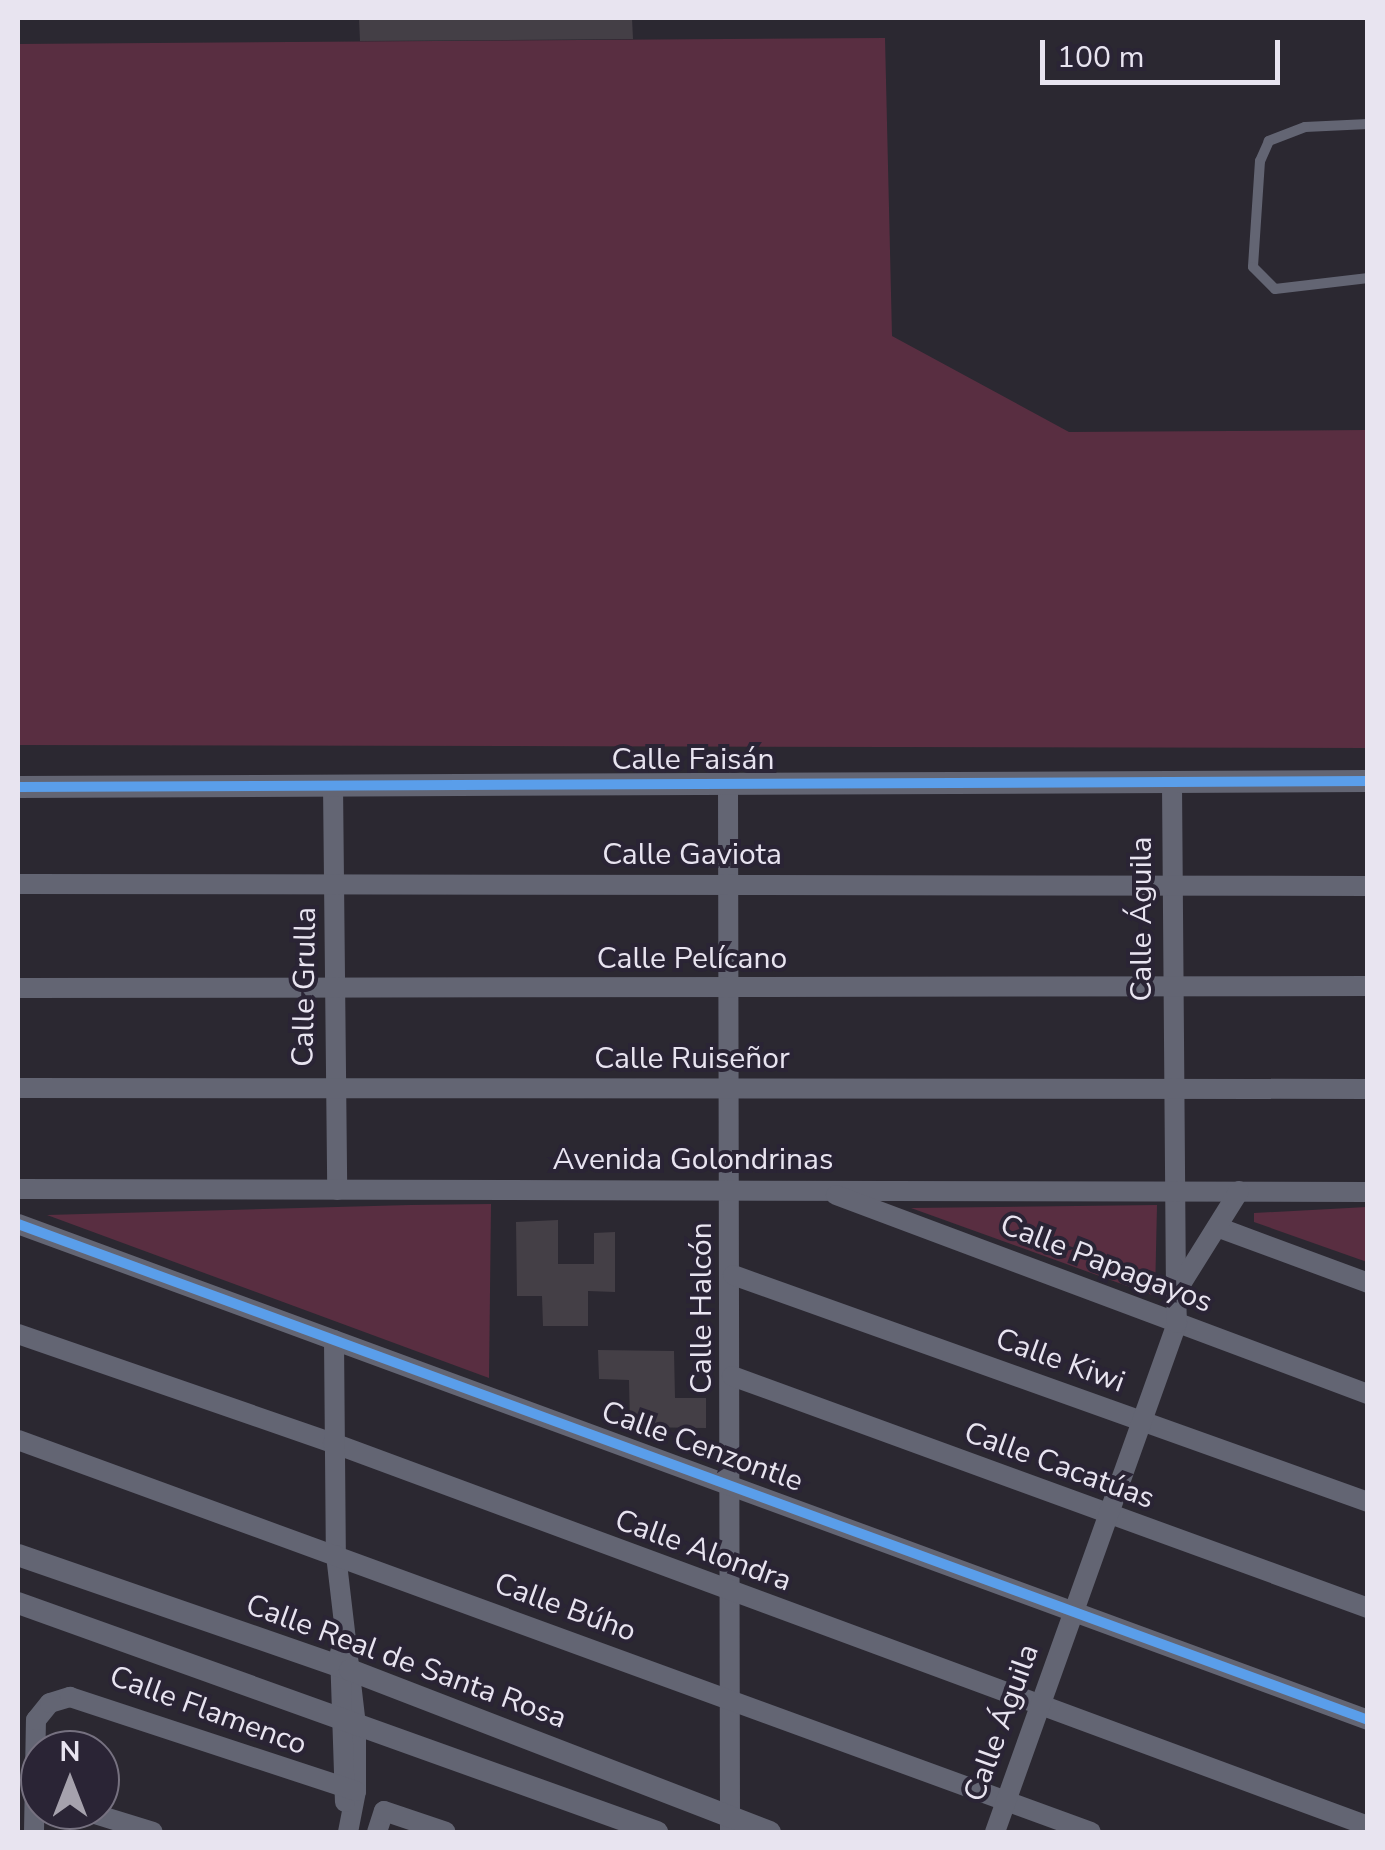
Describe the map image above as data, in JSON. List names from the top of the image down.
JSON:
{
  "streets": {
    "street": [
      "Calle Faisán",
      "Calle Gaviota",
      "Calle Águila",
      "Calle Pelícano",
      "Calle Grulla",
      "Calle Ruiseñor",
      "Avenida Golondrinas",
      "Calle Papagayos",
      "Calle Halcón",
      "Calle Kiwi",
      "Calle Cenzontle",
      "Calle Cacatúas",
      "Calle Alondra",
      "Calle Búho",
      "Calle Real de Santa Rosa",
      "Calle Flamenco"
    ]
  },
  "crossings": [
    ["Calle Faisán", "Calle Águila"],
    ["Calle Faisán", "Calle Grulla"],
    ["Calle Faisán", "Calle Halcón"],
    ["Calle Gaviota", "Calle Águila"],
    ["Calle Gaviota", "Calle Grulla"],
    ["Calle Gaviota", "Calle Halcón"],
    ["Calle Águila", "Calle Pelícano"],
    ["Calle Águila", "Calle Ruiseñor"],
    ["Calle Águila", "Avenida Golondrinas"],
    ["Calle Águila", "Calle Papagayos"],
    ["Calle Águila", "Calle Kiwi"],
    ["Calle Águila", "Calle Cenzontle"],
    ["Calle Águila", "Calle Cacatúas"],
    ["Calle Águila", "Calle Alondra"],
    ["Calle Águila", "Calle Búho"],
    ["Calle Pelícano", "Calle Grulla"],
    ["Calle Pelícano", "Calle Halcón"],
    ["Calle Grulla", "Calle Ruiseñor"],
    ["Calle Grulla", "Avenida Golondrinas"],
    ["Calle Ruiseñor", "Calle Halcón"],
    ["Avenida Golondrinas", "Calle Papagayos"],
    ["Avenida Golondrinas", "Calle Halcón"],
    ["Calle Halcón", "Calle Kiwi"],
    ["Calle Halcón", "Calle Cenzontle"],
    ["Calle Halcón", "Calle Cacatúas"],
    ["Calle Halcón", "Calle Alondra"],
    ["Calle Halcón", "Calle Búho"],
    ["Calle Halcón", "Calle Real de Santa Rosa"]
  ],
  "scale_bar": "100 m",
  "north": "top"
}
